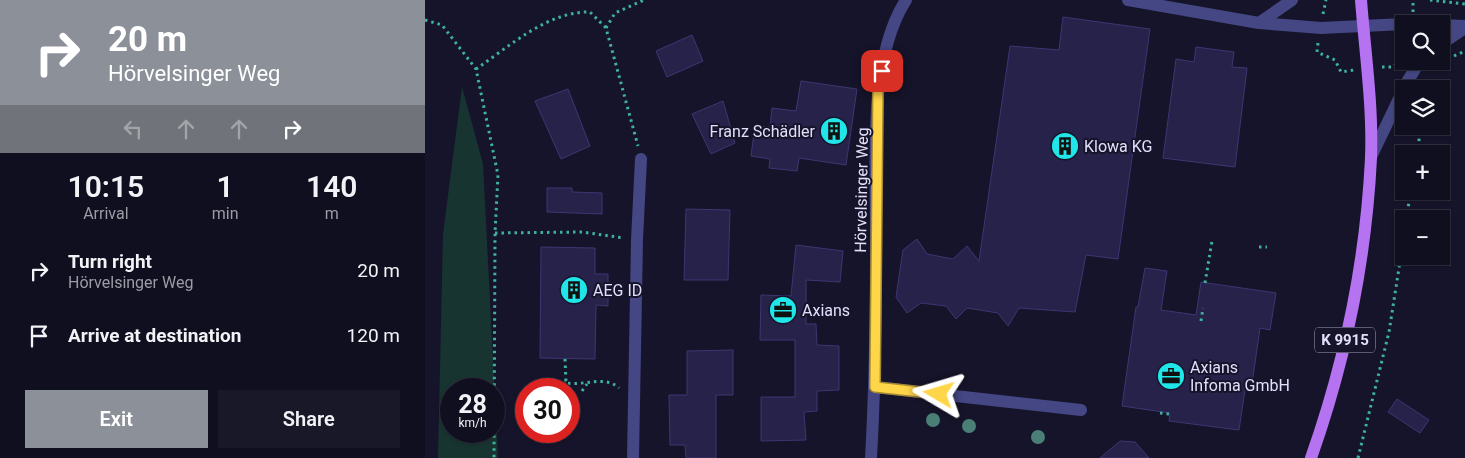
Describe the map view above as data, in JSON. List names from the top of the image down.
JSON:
{
  "streets": {
    "main road": ["K 9915"],
    "street": ["Hörvelsinger Weg"]
  },
  "places": {
    "building": ["Franz Schädler", "Klowa KG", "AEG ID"],
    "office": ["Axians", "Axians Infoma GmbH"]
  },
  "page": {
    "turn": ["20 m", "Hörvelsinger Weg"],
    "map_buttons": ["+", "−"],
    "eta": [
      "10:15",
      "Arrival",
      "1",
      "min",
      "140",
      "m"
    ],
    "list": [
      {
        "name": "Turn right",
        "note": "Hörvelsinger Weg",
        "value": "20 m"
      },
      {
        "name": "Arrive at destination",
        "value": "120 m"
      }
    ],
    "speed": "28 km/h",
    "limit": "30",
    "buttons": ["Exit", "Share"]
  }
}
